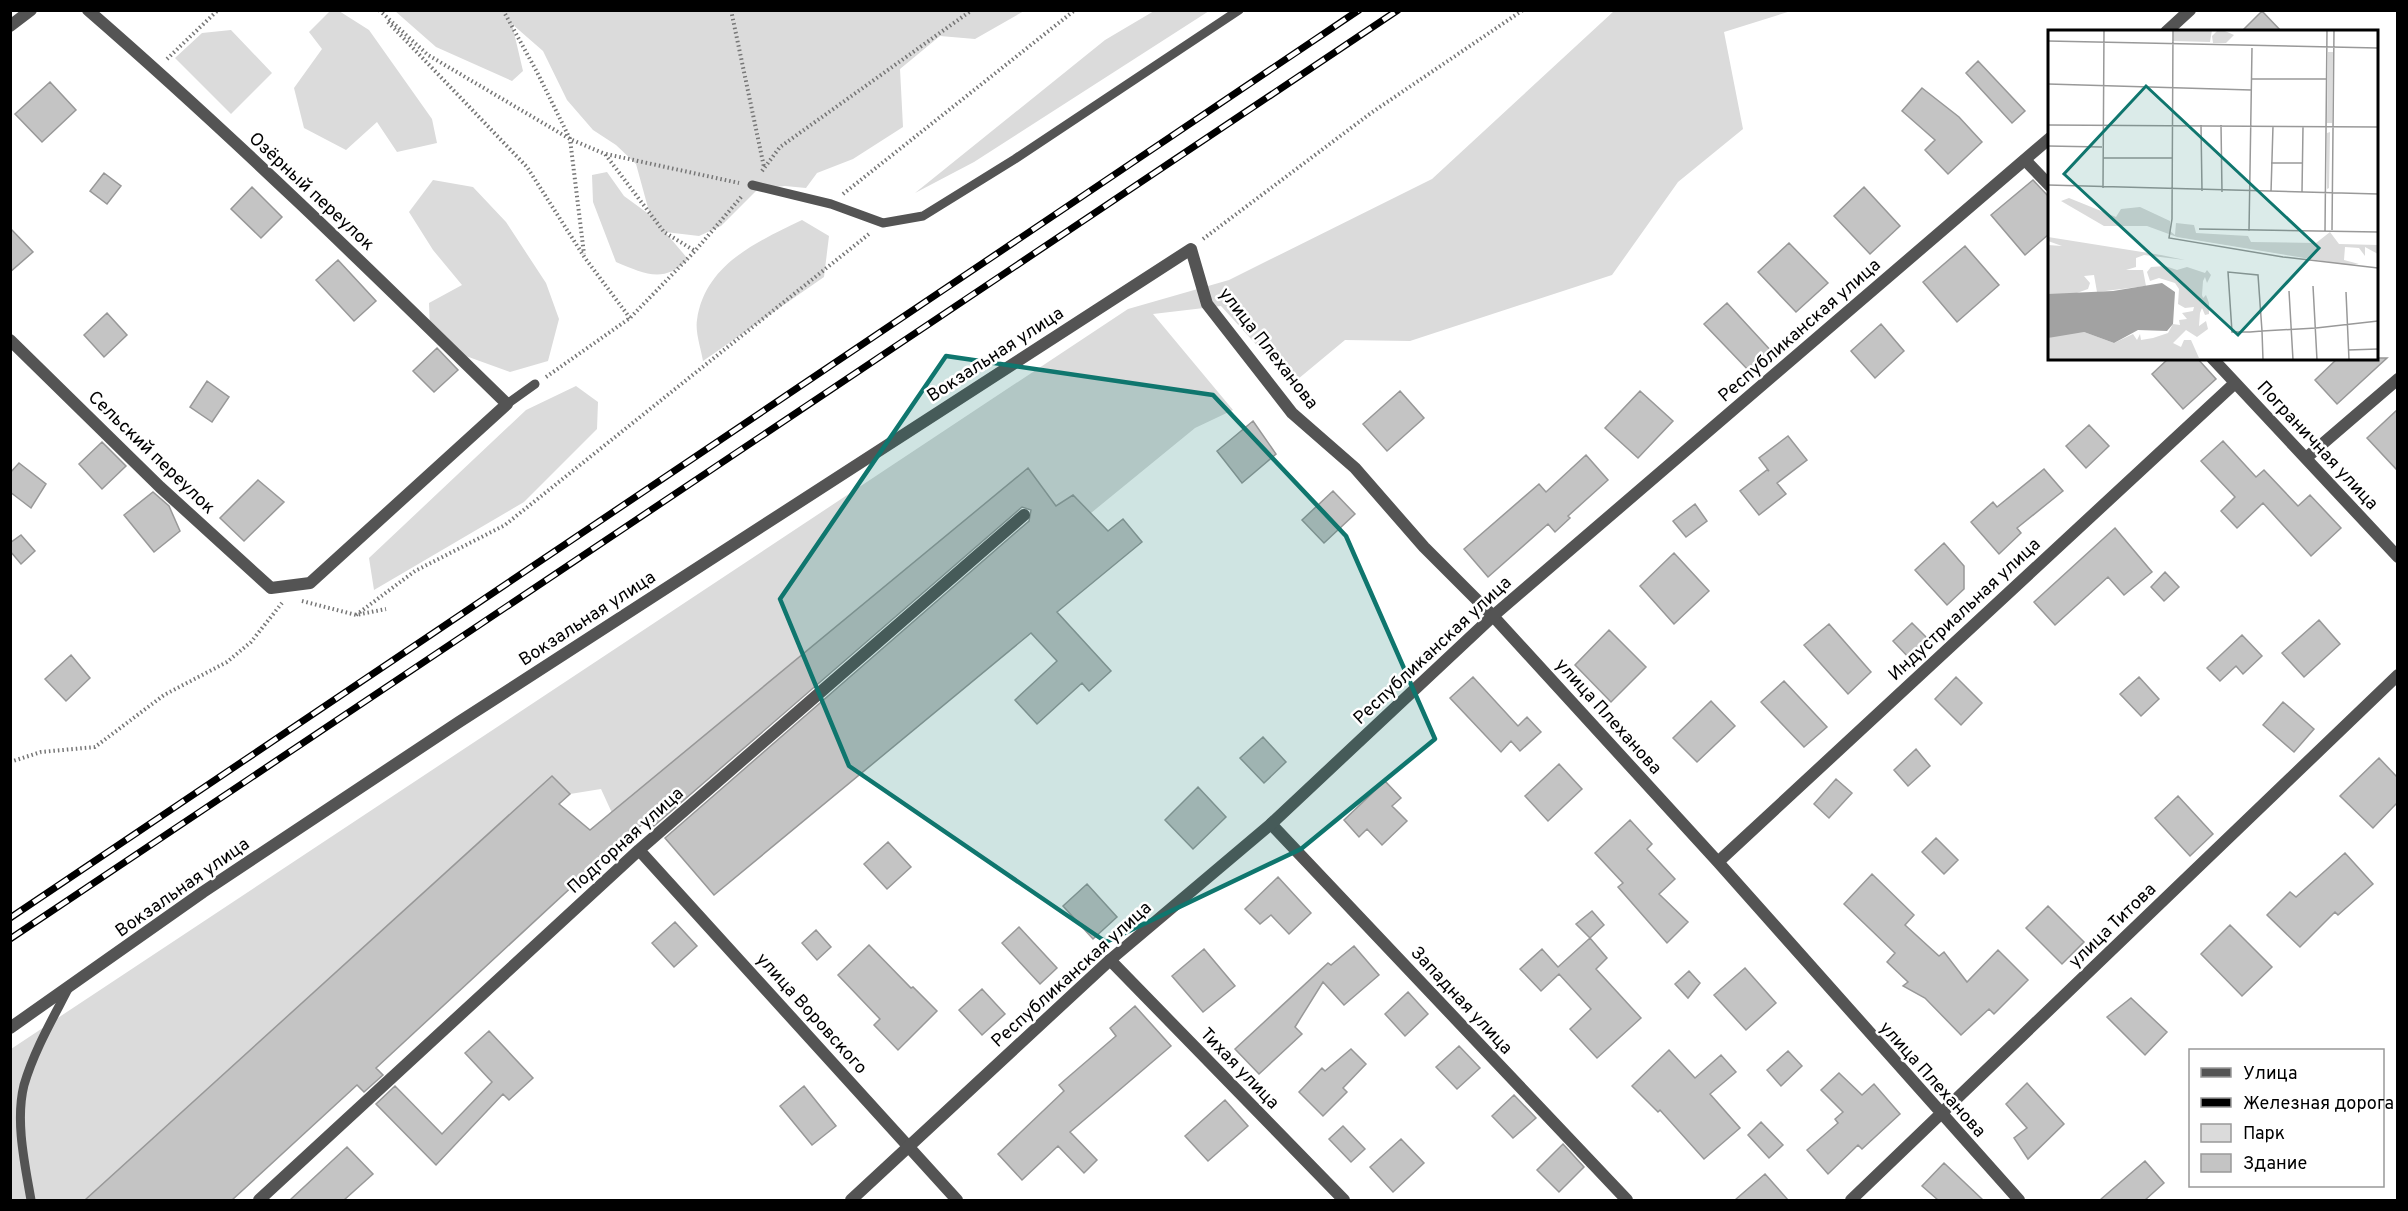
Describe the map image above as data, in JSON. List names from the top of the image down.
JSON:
{
  "streets": {
    "street": [
      "Озёрный переулок",
      "Республиканская улица",
      "улица Плеханова",
      "Вокзальная улица",
      "Пограничная улица",
      "Сельский переулок",
      "Индустриальная улица",
      "Подгорная улица",
      "улица Титова",
      "Западная улица",
      "улица Воровского",
      "Тихая улица"
    ]
  },
  "crossings": [
    ["Республиканская улица", "улица Плеханова"],
    ["Республиканская улица", "Западная улица"],
    ["Республиканская улица", "улица Воровского"],
    ["Республиканская улица", "Тихая улица"],
    ["улица Плеханова", "Вокзальная улица"],
    ["улица Плеханова", "Индустриальная улица"],
    ["улица Плеханова", "улица Титова"],
    ["Пограничная улица", "Индустриальная улица"],
    ["Подгорная улица", "улица Воровского"]
  ],
  "legend": [
    "Улица",
    "Железная дорога",
    "Парк",
    "Здание"
  ]
}
